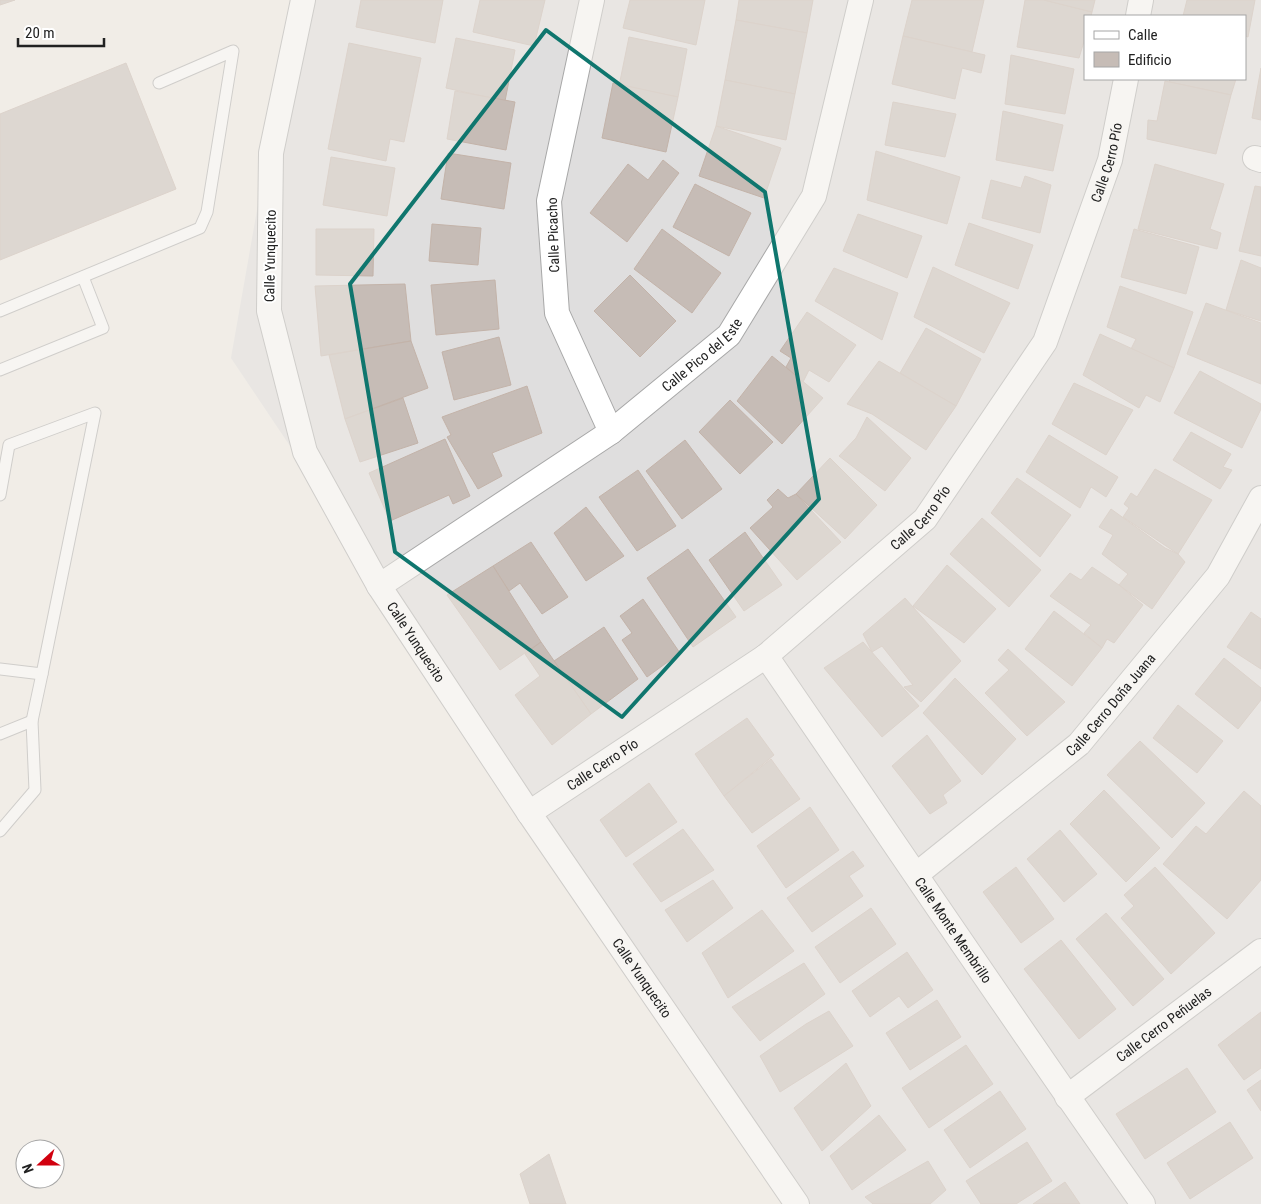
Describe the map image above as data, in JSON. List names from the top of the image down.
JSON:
{
  "streets": {
    "street": [
      "Calle Cerro Pío",
      "Calle Picacho",
      "Calle Yunquecito",
      "Calle Pico del Este",
      "Calle Cerro Doña Juana",
      "Calle Monte Membrillo",
      "Calle Cerro Peñuelas"
    ]
  },
  "crossings": [
    ["Calle Cerro Pío", "Calle Yunquecito"],
    ["Calle Cerro Pío", "Calle Monte Membrillo"],
    ["Calle Picacho", "Calle Pico del Este"],
    ["Calle Yunquecito", "Calle Pico del Este"],
    ["Calle Cerro Doña Juana", "Calle Monte Membrillo"],
    ["Calle Monte Membrillo", "Calle Cerro Peñuelas"]
  ],
  "legend": ["Calle", "Edificio"],
  "scale_bar": "20 m",
  "north": "left"
}
